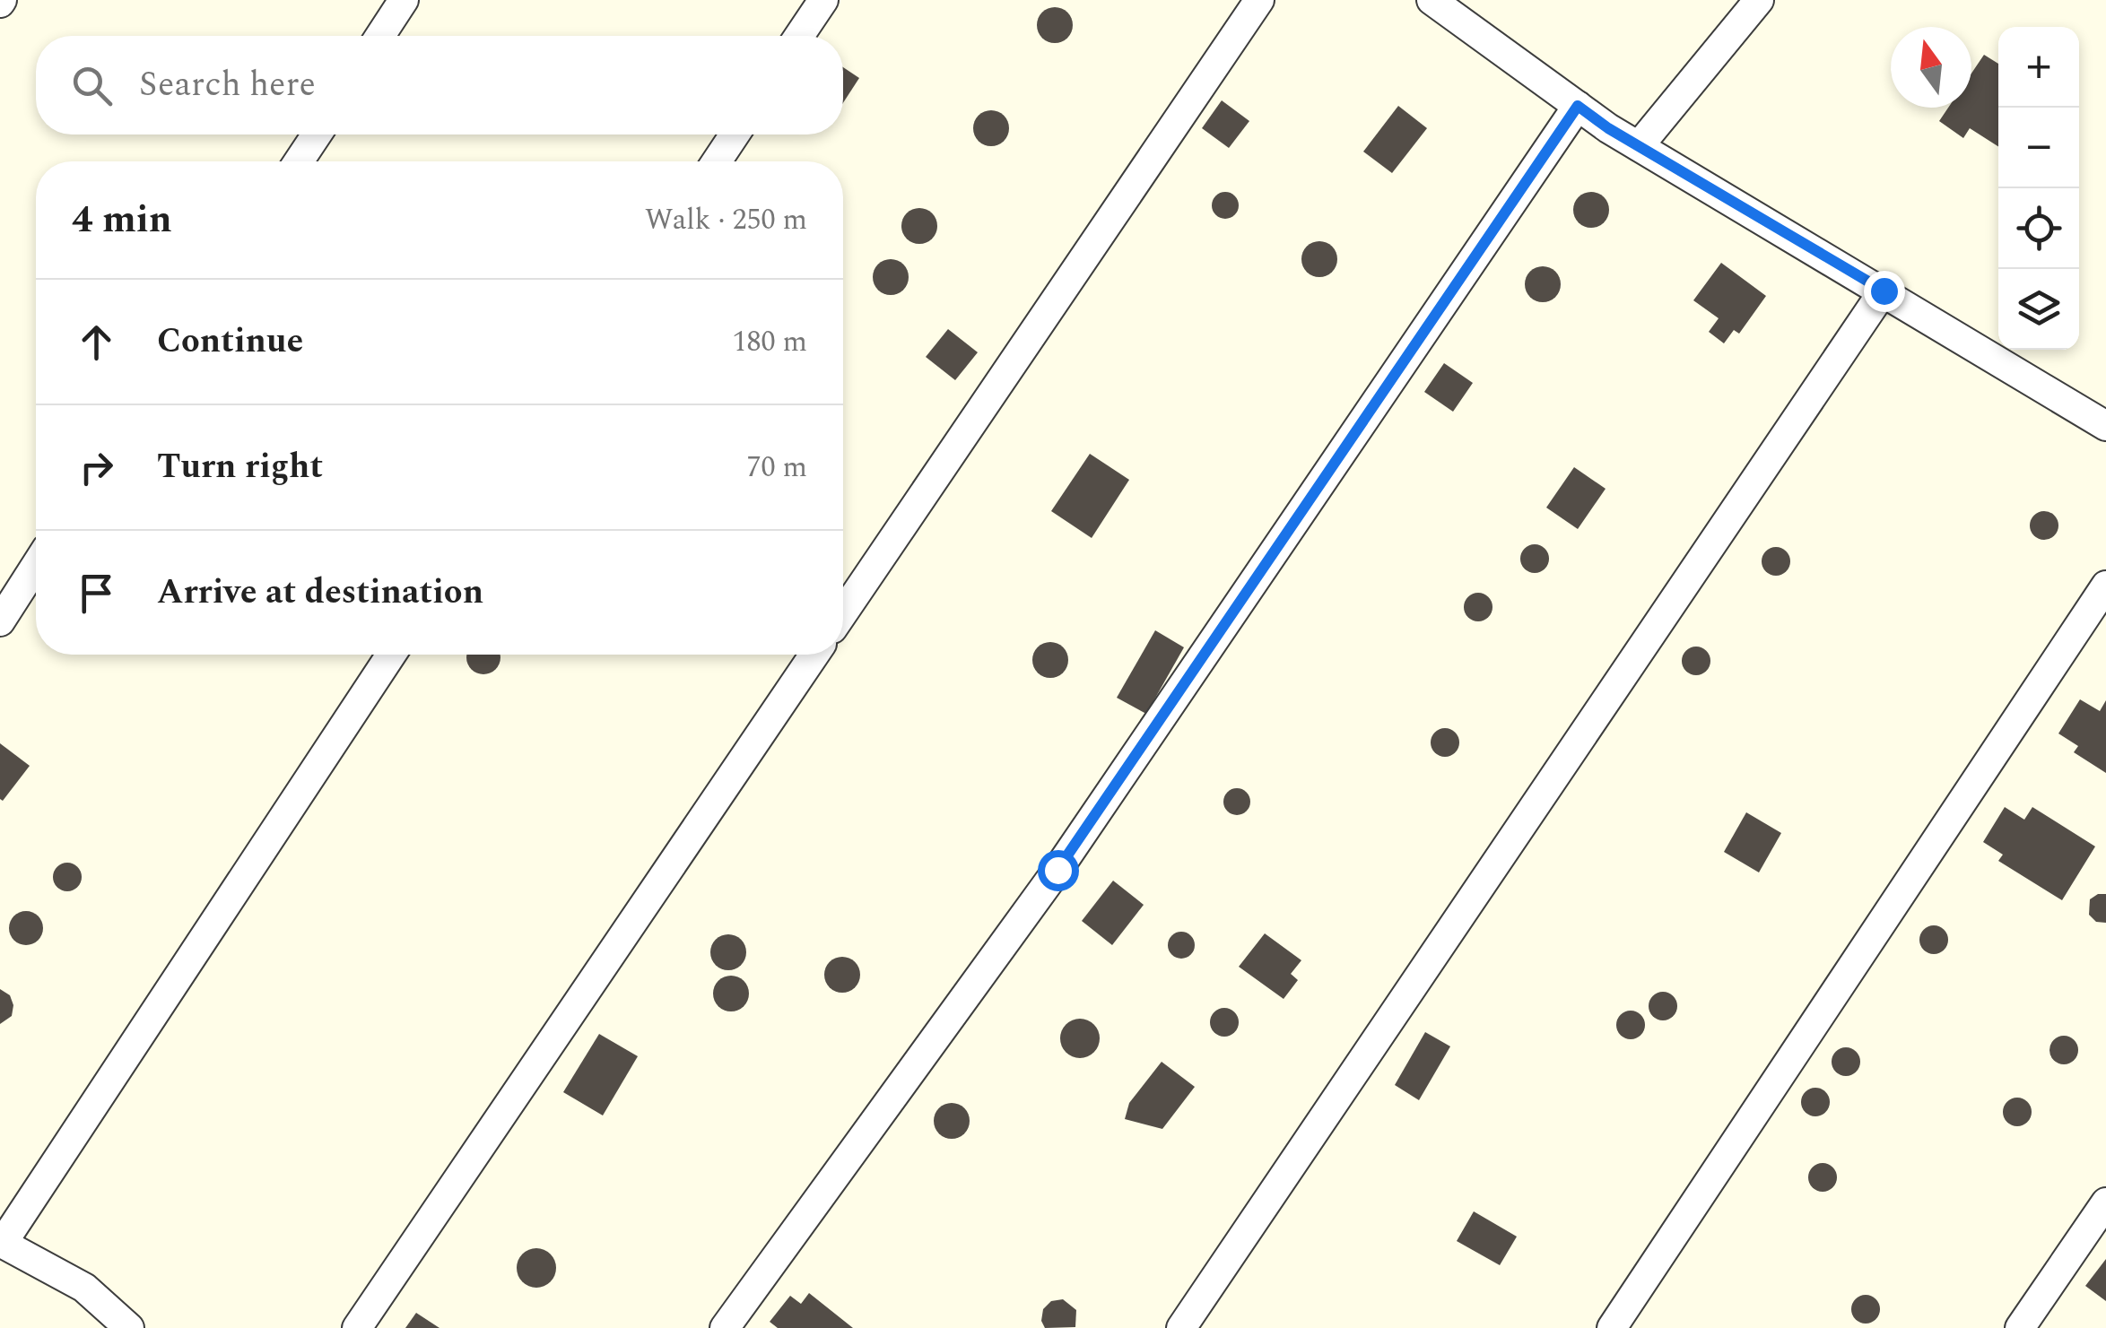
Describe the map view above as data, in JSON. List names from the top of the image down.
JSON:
{
  "north": "top",
  "page": {
    "map_buttons": ["+", "−"],
    "search": "Search here",
    "heading": ["4 min", "Walk · 250 m"],
    "list": [
      ["Continue", "180 m"],
      ["Turn right", "70 m"],
      "Arrive at destination"
    ]
  }
}
